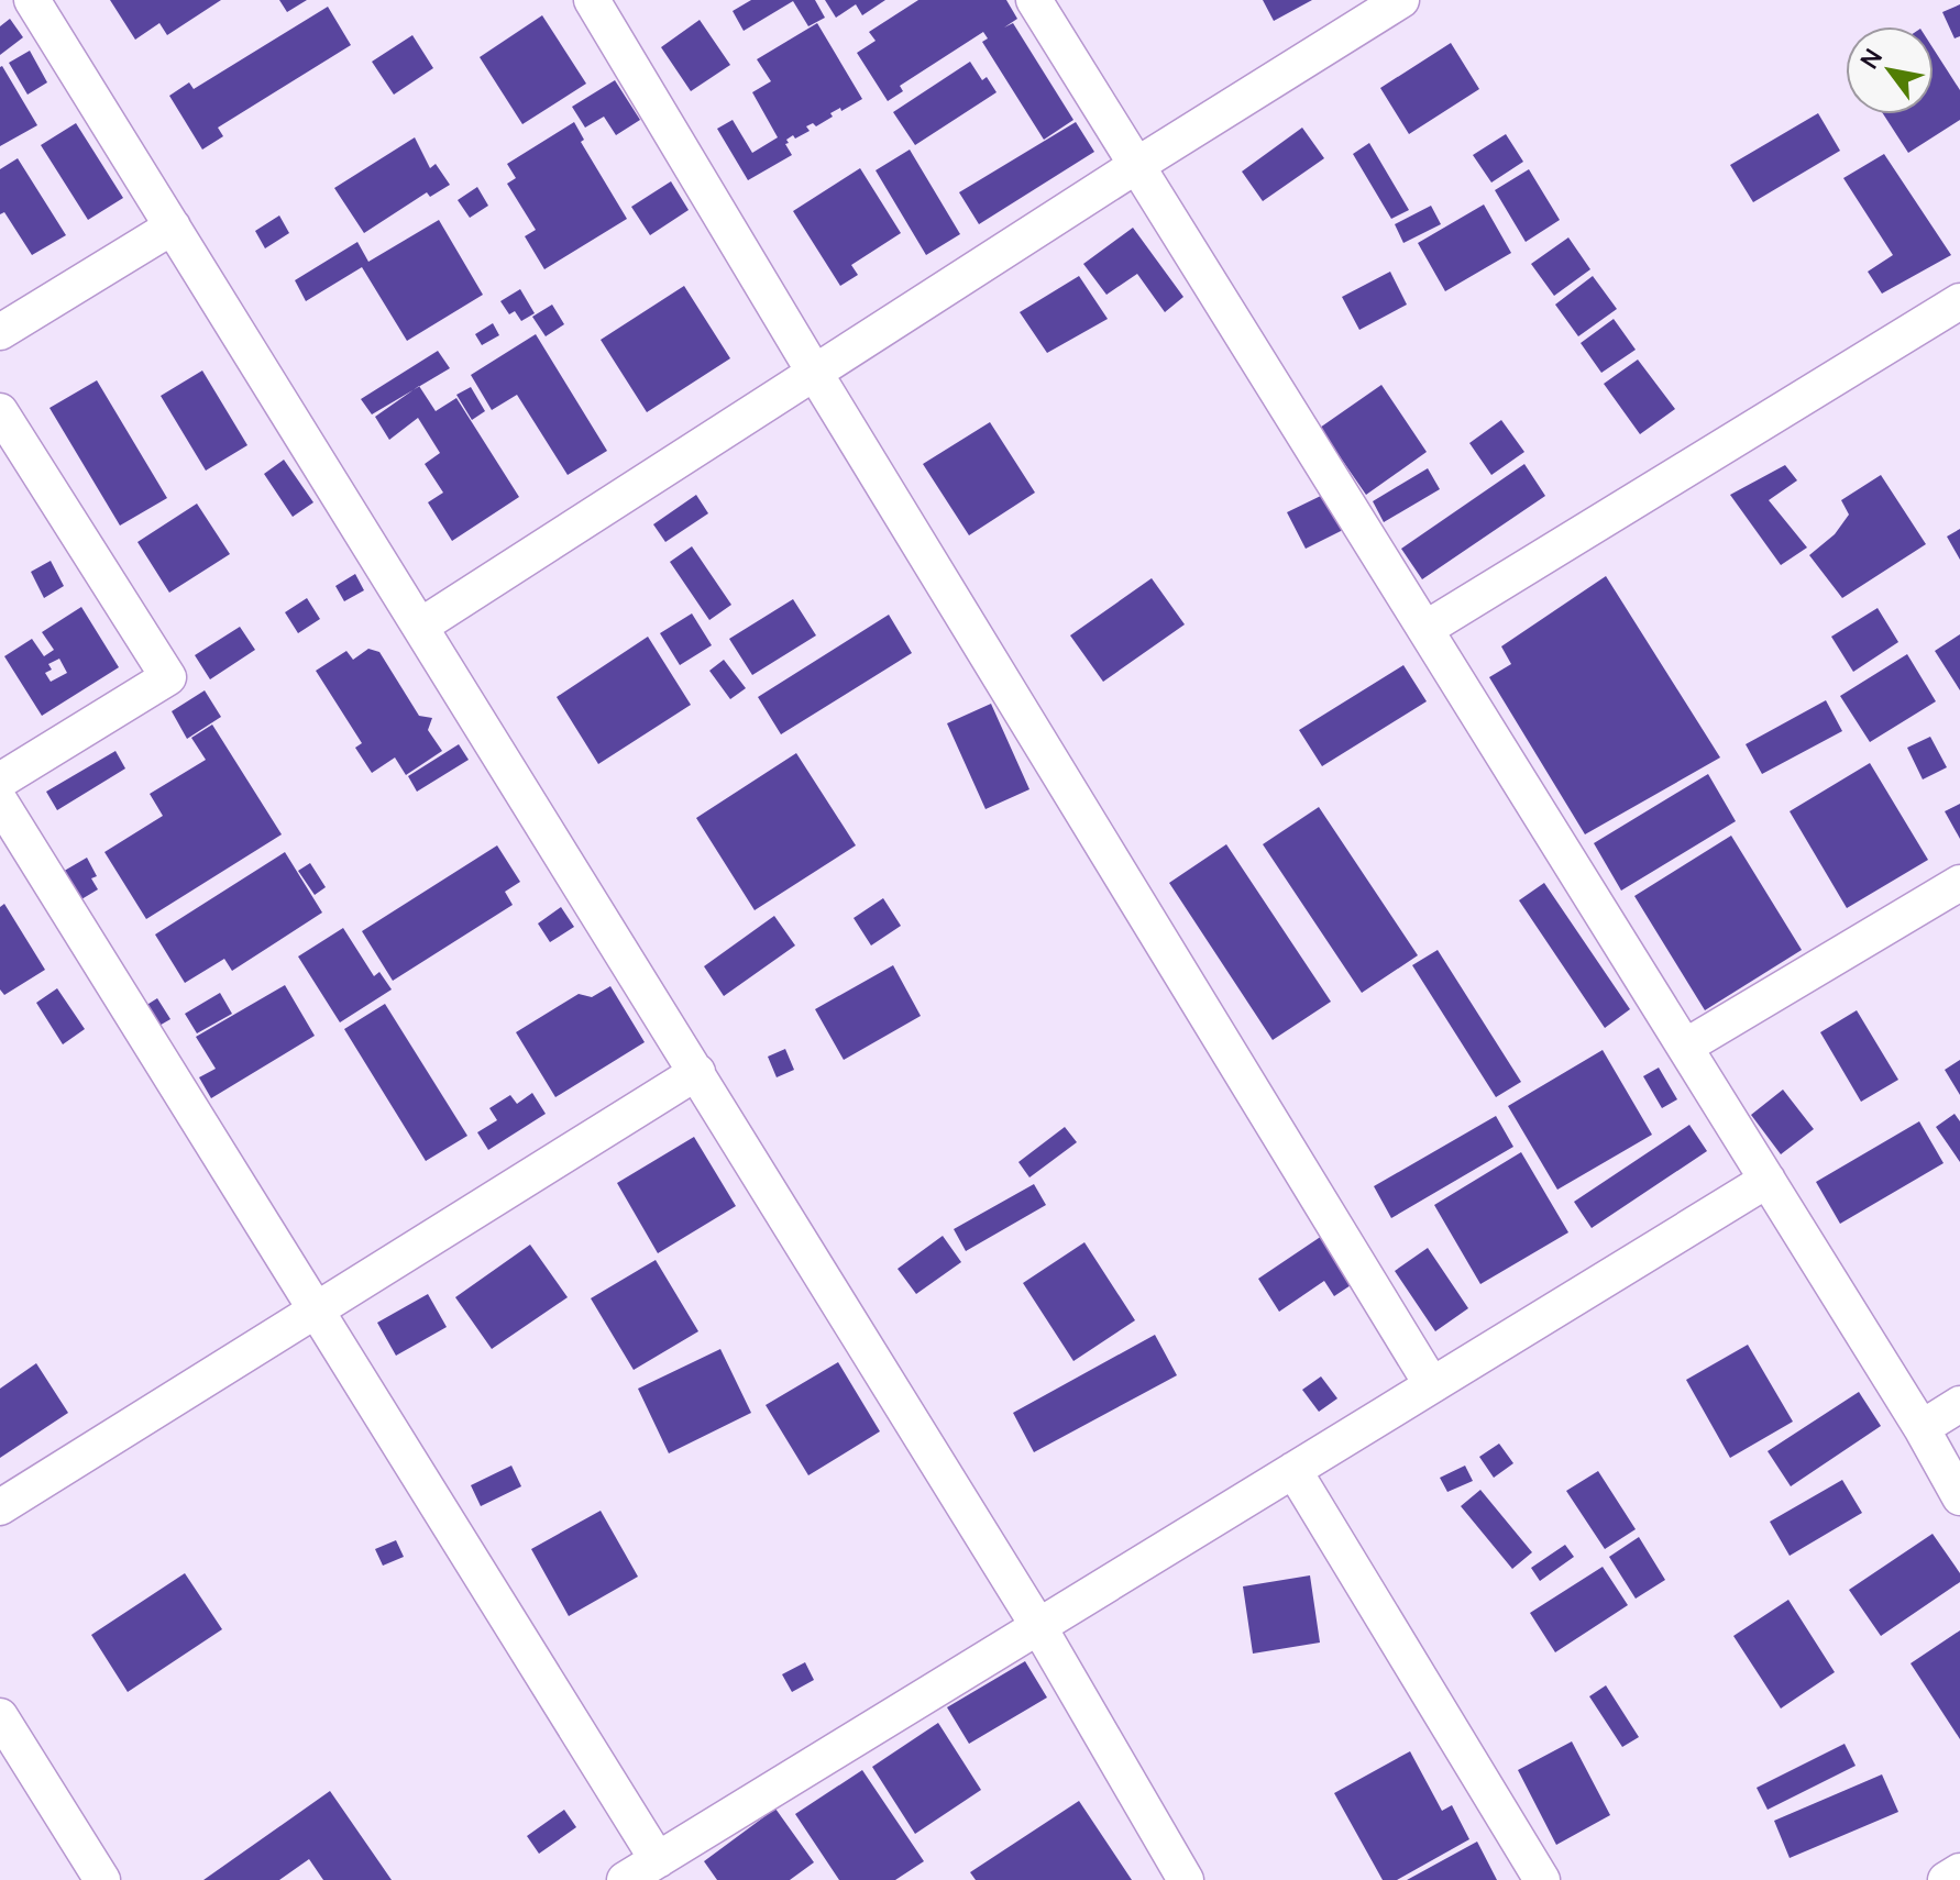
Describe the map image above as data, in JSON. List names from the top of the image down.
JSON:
{
  "north": "top left"
}
